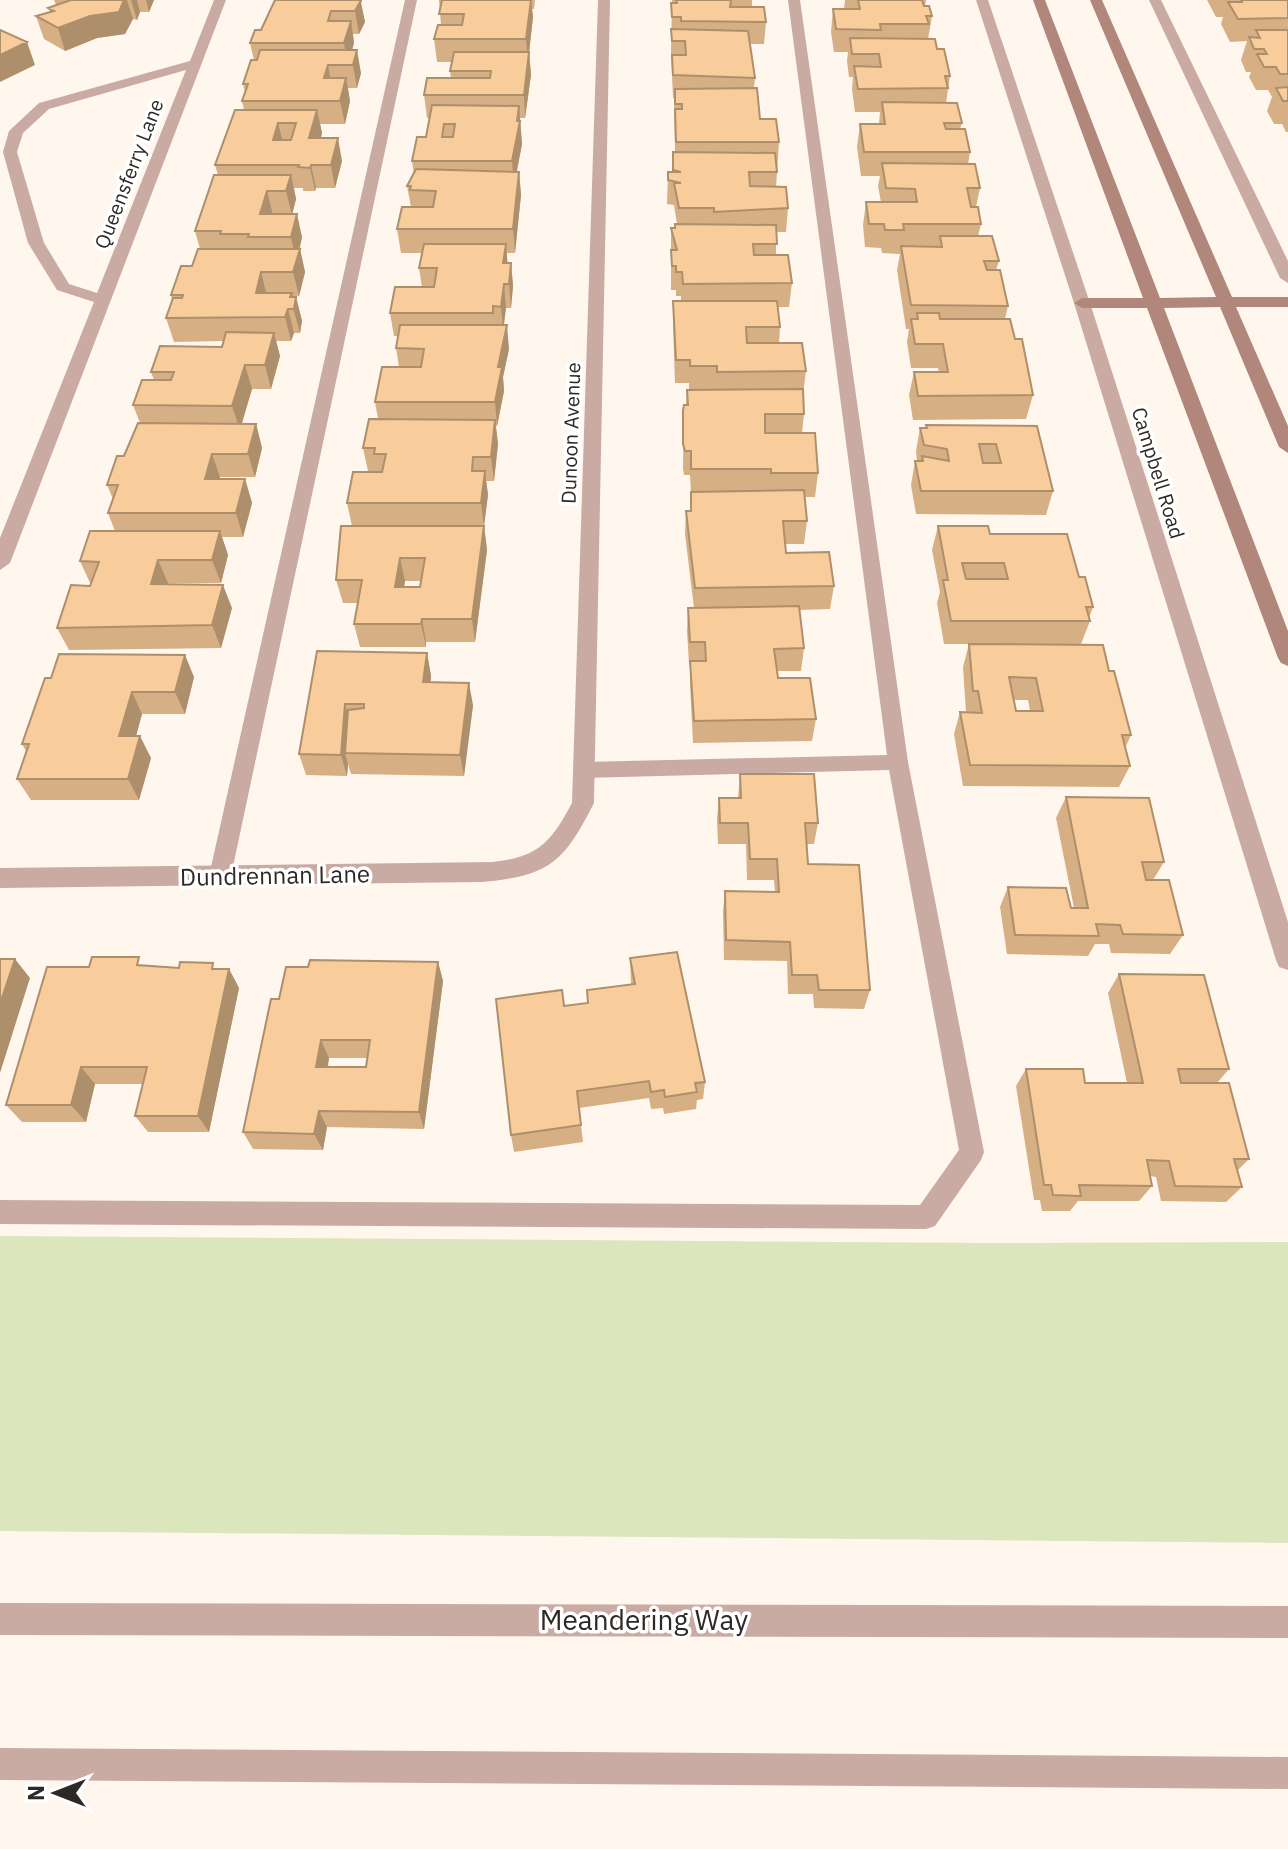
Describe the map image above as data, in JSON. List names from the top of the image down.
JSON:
{
  "streets": {
    "street": [
      "Queensferry Lane",
      "Dunoon Avenue",
      "Campbell Road",
      "Dundrennan Lane",
      "Meandering Way"
    ]
  },
  "crossings": [
    ["Dunoon Avenue", "Dundrennan Lane"]
  ],
  "north": "left"
}
